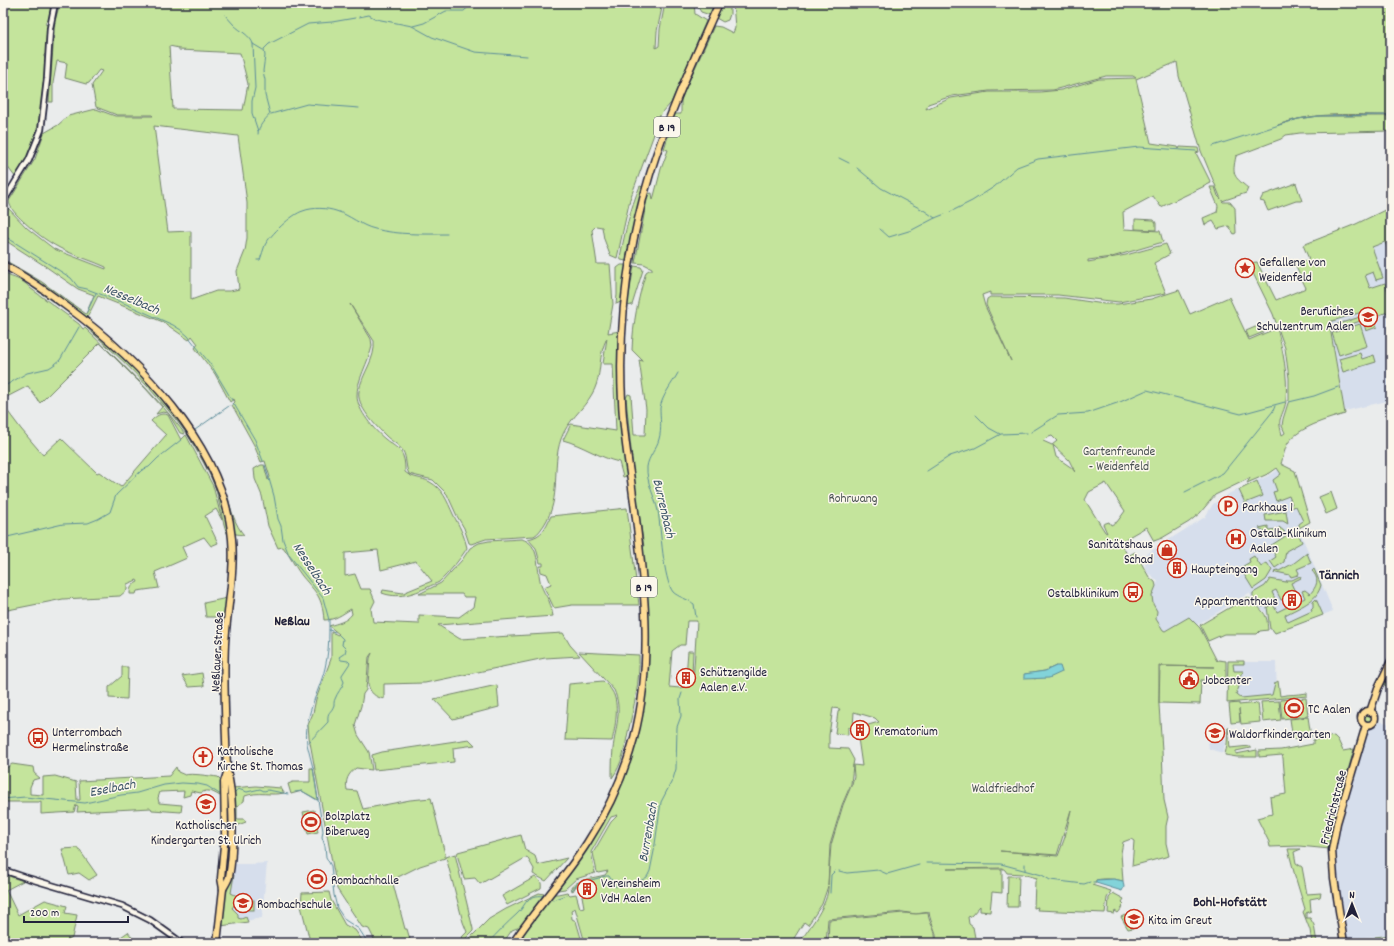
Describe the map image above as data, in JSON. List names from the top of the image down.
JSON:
{
  "streets": {
    "main road": ["B 19", "Neßlauer Straße", "Friedrichstraße"]
  },
  "districts": ["Tännich", "Neßlau", "Bohl-Hofstätt"],
  "water": ["Nesselbach", "Burrenbach", "Eselbach"],
  "parks": ["Gartenfreunde - Weidenfeld", "Rohrwang", "Waldfriedhof"],
  "places": {
    "place": ["Gefallene von Weidenfeld"],
    "school or university": [
      "Berufliches Schulzentrum Aalen",
      "Waldorfkindergarten",
      "Katholischer Kindergarten St. Ulrich",
      "Rombachschule",
      "Kita im Greut"
    ],
    "parking": ["Parkhaus 1"],
    "hospital": ["Ostalb-Klinikum Aalen"],
    "shop": ["Sanitätshaus Schad"],
    "building": [
      "Haupteingang",
      "Appartmenthaus",
      "Schützengilde Aalen e.V.",
      "Krematorium",
      "Vereinsheim VdH Aalen"
    ],
    "bus stop": ["Ostalbklinikum", "Unterrombach Hermelinstraße"],
    "public building": ["Jobcenter"],
    "sports": ["TC Aalen", "Bolzplatz Biberweg", "Rombachhalle"],
    "church": ["Katholische Kirche St. Thomas"]
  },
  "scale_bar": "200 m",
  "north": "top"
}
